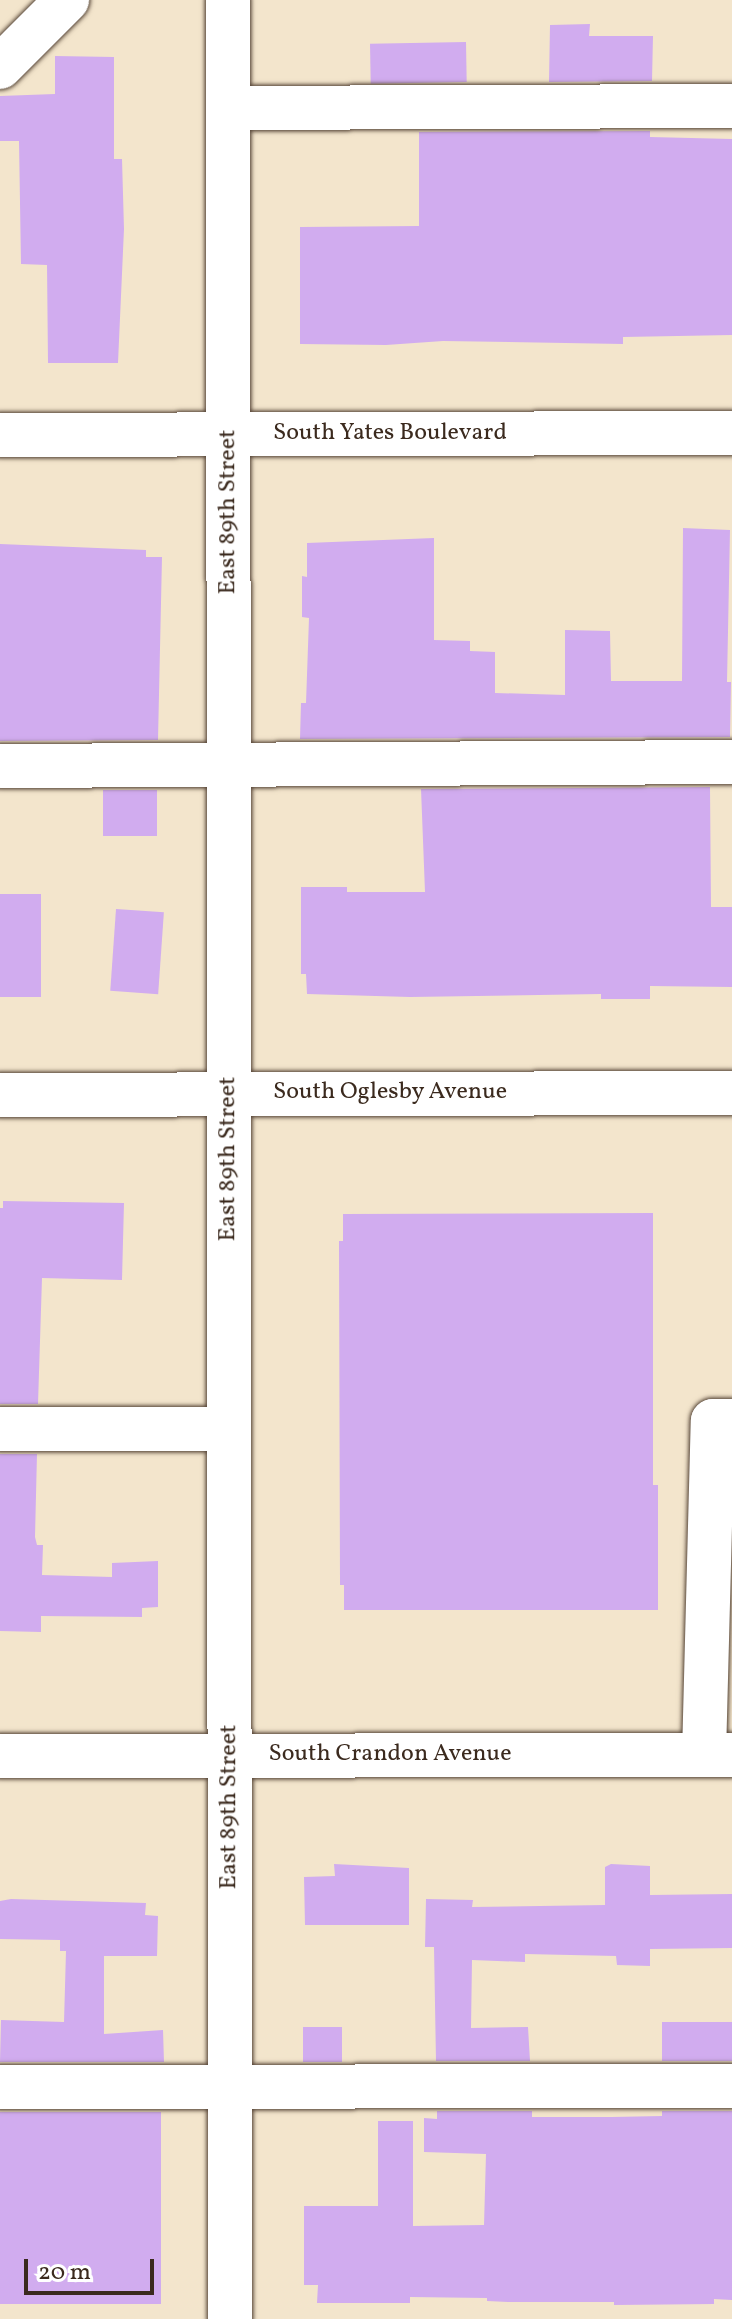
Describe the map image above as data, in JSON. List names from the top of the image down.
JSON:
{
  "streets": {
    "street": [
      "South Yates Boulevard",
      "East 89th Street",
      "South Oglesby Avenue",
      "South Crandon Avenue"
    ]
  },
  "crossings": [
    ["South Yates Boulevard", "East 89th Street"],
    ["East 89th Street", "South Oglesby Avenue"],
    ["East 89th Street", "South Crandon Avenue"]
  ],
  "scale_bar": "20 m"
}
